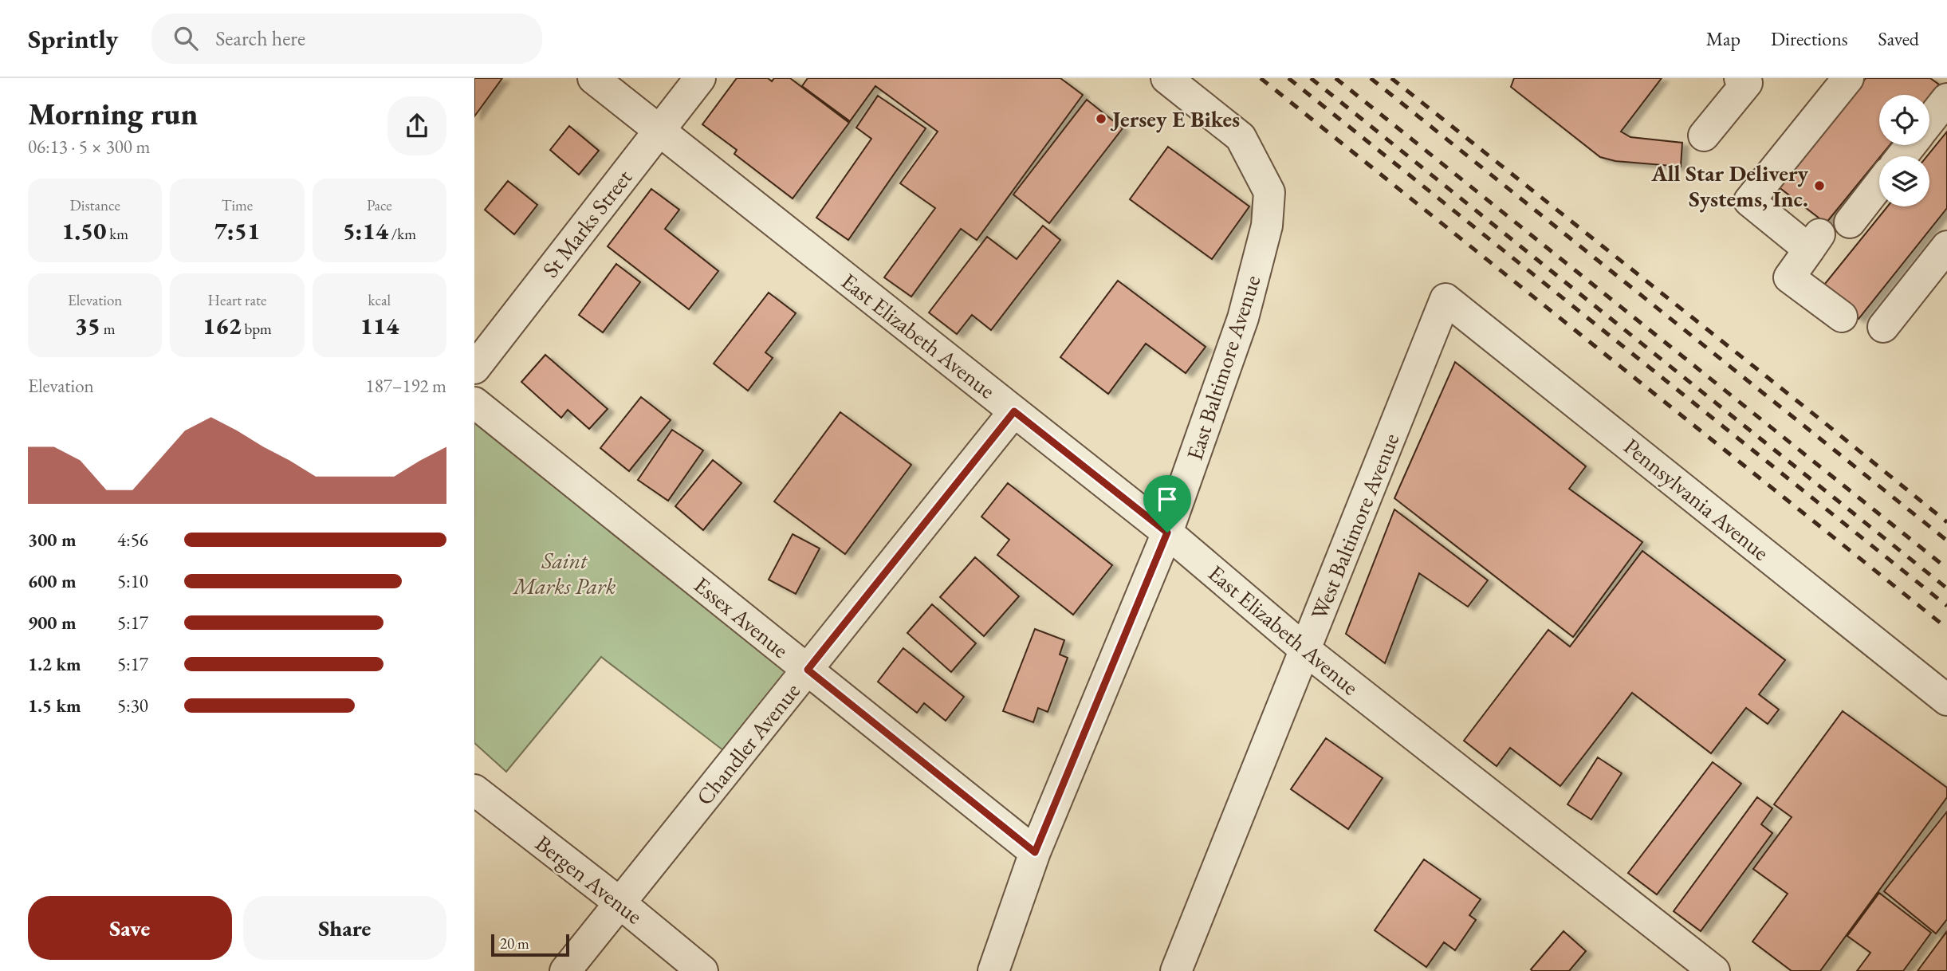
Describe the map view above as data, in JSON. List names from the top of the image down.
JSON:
{
  "streets": {
    "street": [
      "St Marks Street",
      "East Elizabeth Avenue",
      "East Baltimore Avenue",
      "Pennsylvania Avenue",
      "West Baltimore Avenue",
      "Essex Avenue",
      "Chandler Avenue",
      "Bergen Avenue"
    ]
  },
  "crossings": [
    ["St Marks Street", "East Elizabeth Avenue"],
    ["East Elizabeth Avenue", "East Baltimore Avenue"],
    ["East Elizabeth Avenue", "West Baltimore Avenue"],
    ["East Elizabeth Avenue", "Chandler Avenue"],
    ["East Baltimore Avenue", "Essex Avenue"],
    ["Pennsylvania Avenue", "West Baltimore Avenue"],
    ["Essex Avenue", "Chandler Avenue"],
    ["Chandler Avenue", "Bergen Avenue"]
  ],
  "parks": ["Saint Marks Park"],
  "places": ["Jersey E Bikes", "All Star Delivery Systems, Inc."],
  "scale_bar": "20 m",
  "page": {
    "header": "Sprintly",
    "search": "Search here",
    "nav": ["Map", "Directions", "Saved"],
    "heading": ["Morning run", "06:13 · 5 × 300 m"],
    "stats": [
      ["Distance", "1.50 km"],
      ["Time", "7:51"],
      ["Pace", "5:14 /km"],
      ["Elevation", "35 m"],
      ["Heart rate", "162 bpm"],
      ["kcal", "114"]
    ],
    "chart": ["Elevation", "187–192 m"],
    "list": [
      {
        "name": "300 m",
        "note": "4:56"
      },
      {
        "name": "600 m",
        "note": "5:10"
      },
      {
        "name": "900 m",
        "note": "5:17"
      },
      {
        "name": "1.2 km",
        "note": "5:17"
      },
      {
        "name": "1.5 km",
        "note": "5:30"
      }
    ],
    "buttons": ["Save", "Share"],
    "scale": "20 m"
  }
}
